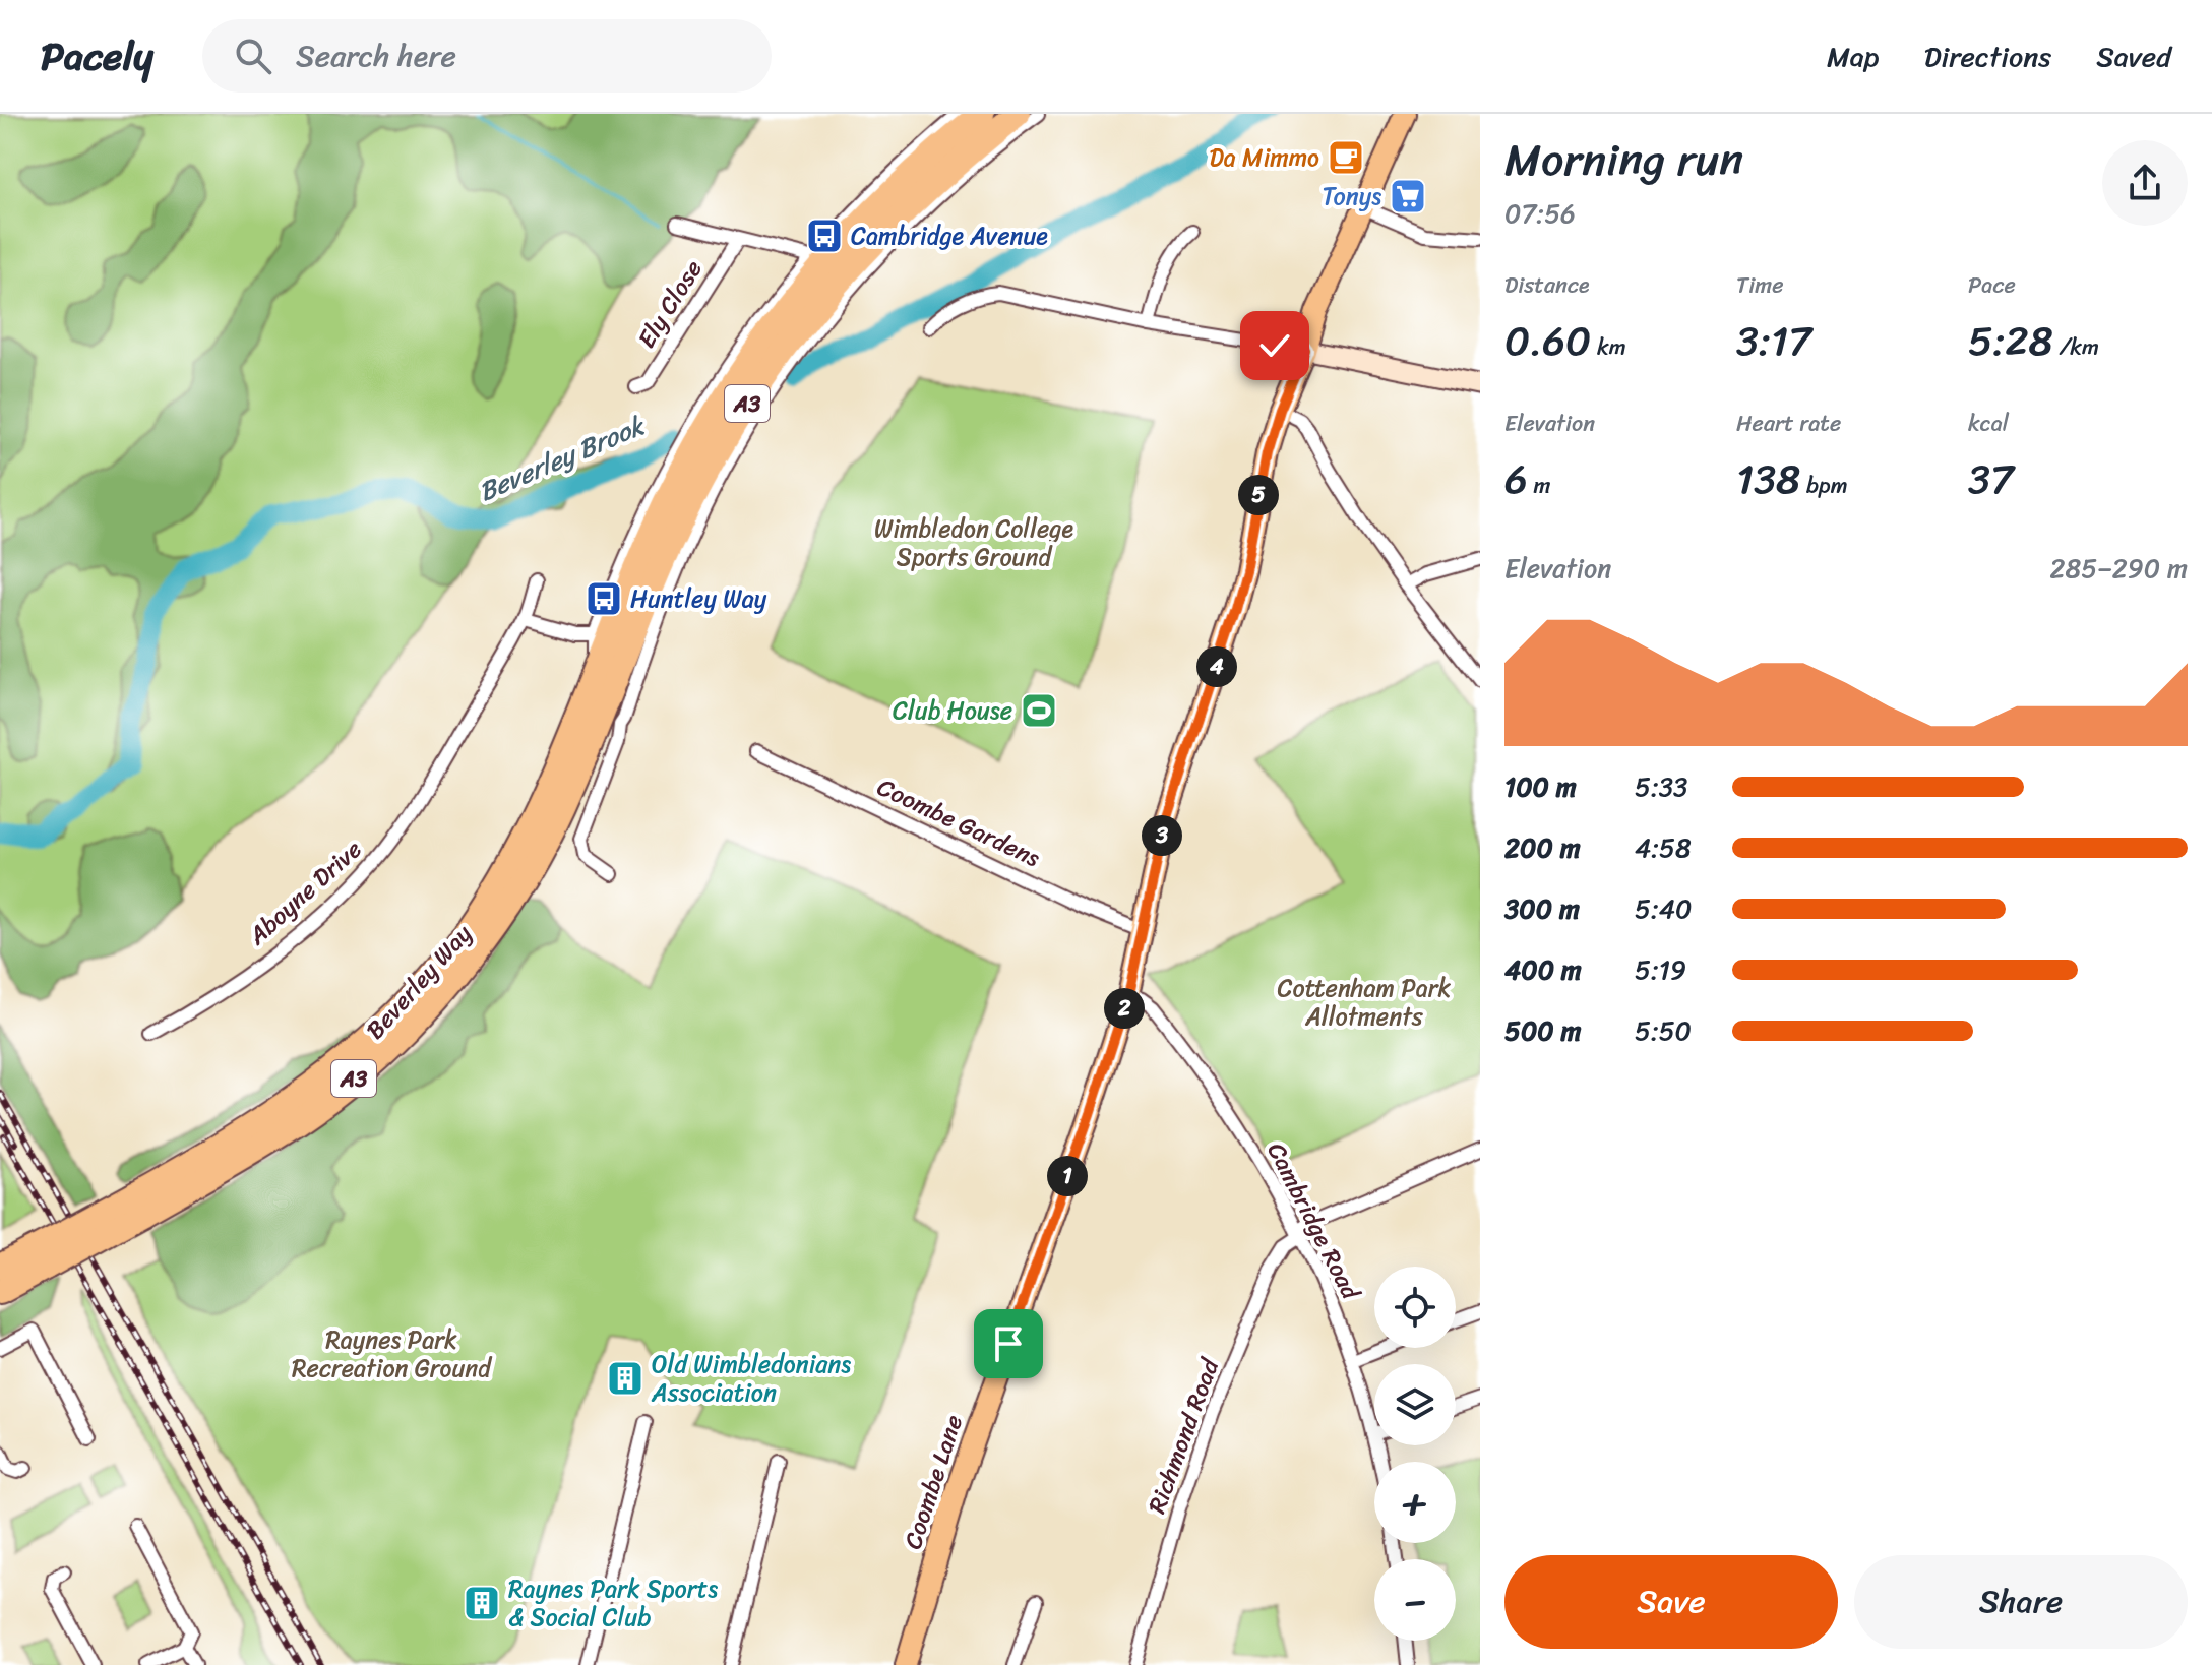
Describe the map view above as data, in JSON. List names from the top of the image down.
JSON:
{
  "streets": {
    "highway": ["A3", "Beverley Way"],
    "main road": ["Coombe Lane"],
    "street": [
      "Ely Close",
      "Coombe Gardens",
      "Aboyne Drive",
      "Cambridge Road",
      "Richmond Road"
    ]
  },
  "crossings": [
    ["Coombe Gardens", "Coombe Lane"],
    ["Cambridge Road", "Richmond Road"],
    ["Cambridge Road", "Coombe Lane"]
  ],
  "water": ["Beverley Brook"],
  "parks": ["Wimbledon College Sports Ground", "Cottenham Park Allotments", "Raynes Park Recreation Ground"],
  "places": {
    "cafe": ["Da Mimmo"],
    "supermarket": ["Tonys"],
    "bus stop": ["Cambridge Avenue", "Huntley Way"],
    "sports": ["Club House"],
    "building": ["Old Wimbledonians Association", "Raynes Park Sports & Social Club"]
  },
  "page": {
    "header": "Pacely",
    "search": "Search here",
    "nav": ["Map", "Directions", "Saved"],
    "heading": ["Morning run", "07:56"],
    "stats": [
      ["Distance", "0.60 km"],
      ["Time", "3:17"],
      ["Pace", "5:28 /km"],
      ["Elevation", "6 m"],
      ["Heart rate", "138 bpm"],
      ["kcal", "37"]
    ],
    "pins": [
      "5",
      "4",
      "3",
      "2",
      "1"
    ],
    "chart": ["Elevation", "285–290 m"],
    "list": [
      {
        "name": "100 m",
        "note": "5:33"
      },
      {
        "name": "200 m",
        "note": "4:58"
      },
      {
        "name": "300 m",
        "note": "5:40"
      },
      {
        "name": "400 m",
        "note": "5:19"
      },
      {
        "name": "500 m",
        "note": "5:50"
      }
    ],
    "map_buttons": ["+", "−"],
    "buttons": ["Save", "Share"]
  }
}
